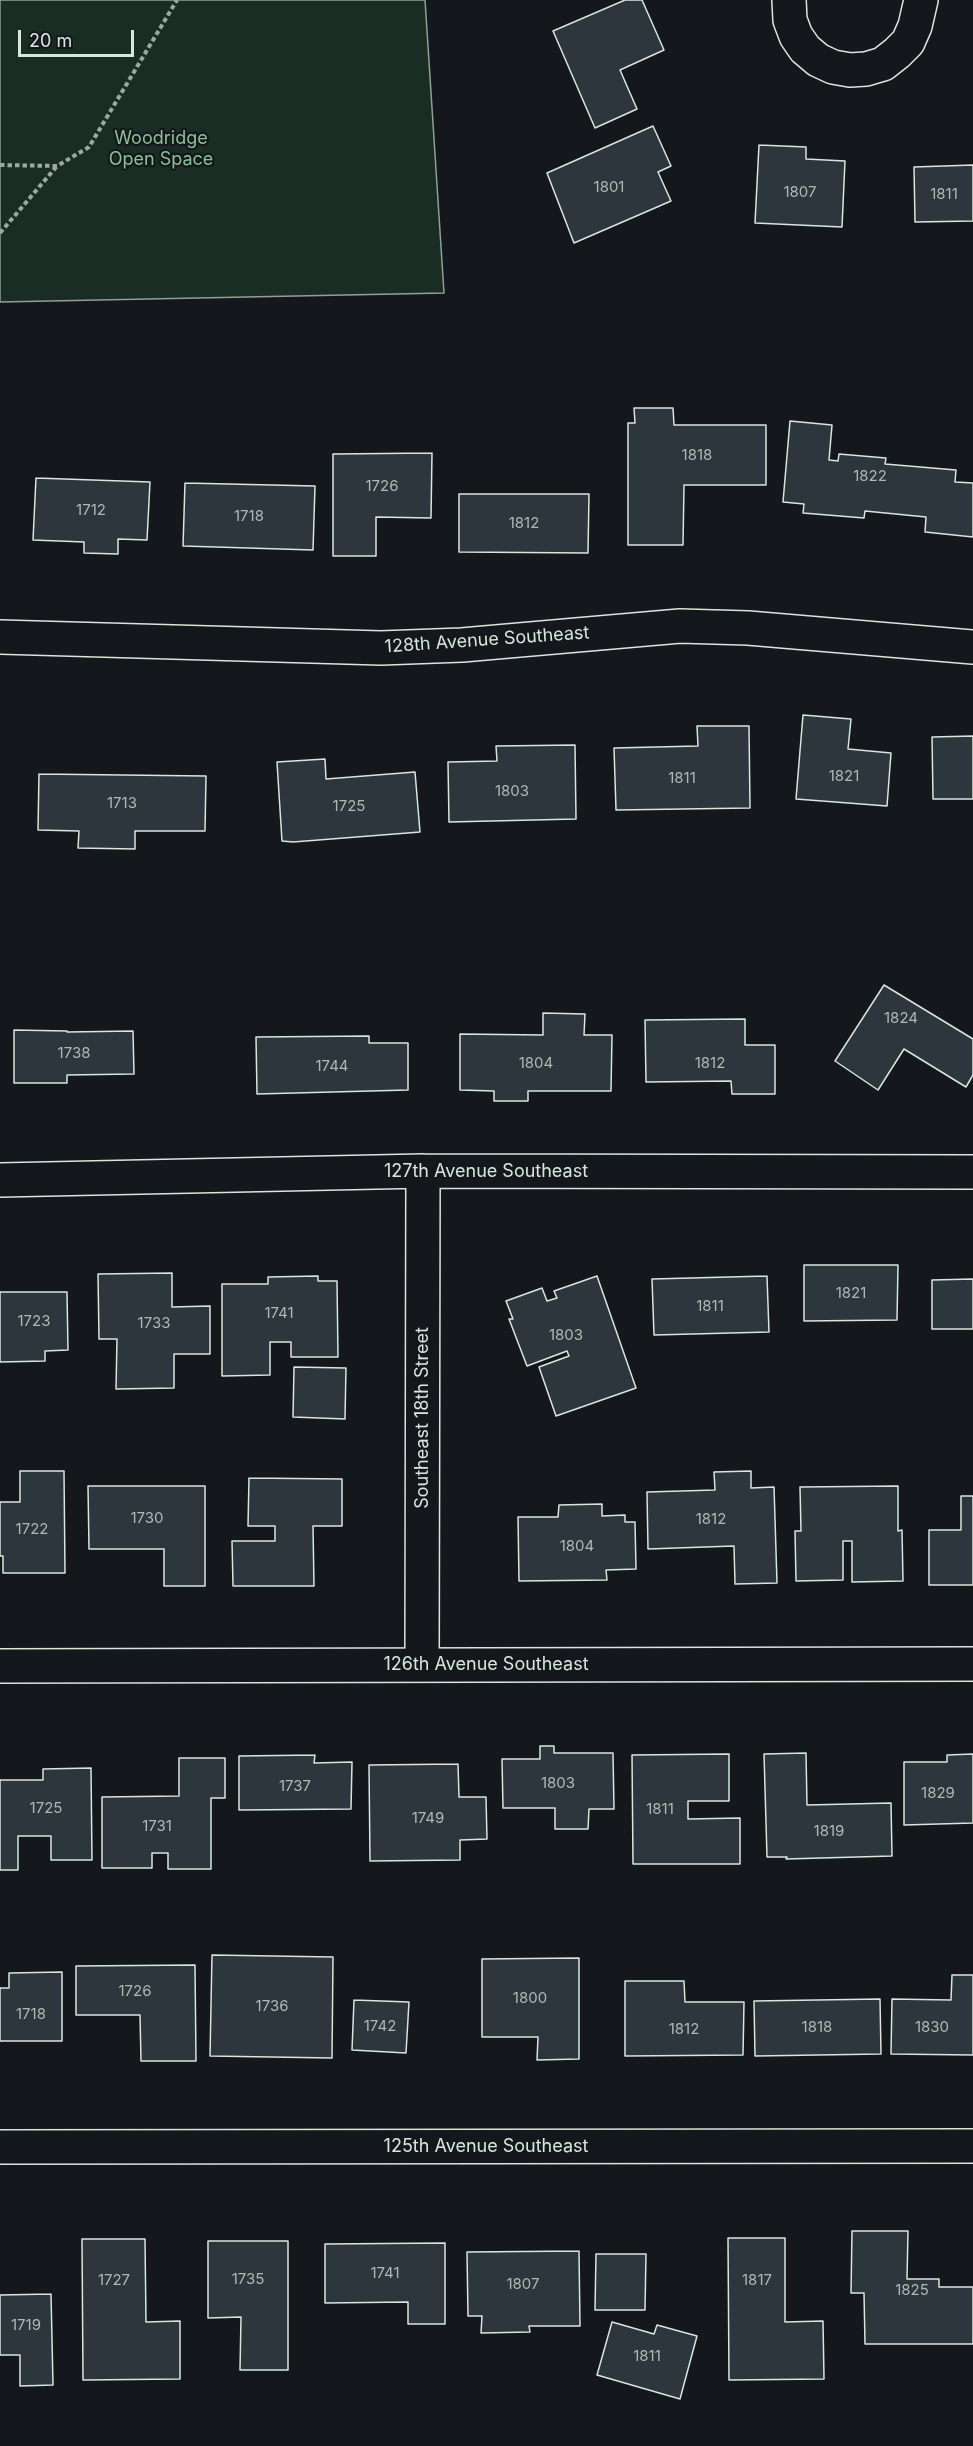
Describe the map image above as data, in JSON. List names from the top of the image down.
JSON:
{
  "streets": {
    "street": [
      "128th Avenue Southeast",
      "127th Avenue Southeast",
      "Southeast 18th Street",
      "126th Avenue Southeast",
      "125th Avenue Southeast"
    ]
  },
  "crossings": [
    ["127th Avenue Southeast", "Southeast 18th Street"],
    ["Southeast 18th Street", "126th Avenue Southeast"]
  ],
  "parks": ["Woodridge Open Space"],
  "house_numbers": [
    "1801",
    "1807",
    "1811",
    "1818",
    "1822",
    "1726",
    "1712",
    "1718",
    "1812",
    "1821",
    "1811",
    "1803",
    "1713",
    "1725",
    "1824",
    "1738",
    "1804",
    "1812",
    "1744",
    "1821",
    "1811",
    "1741",
    "1723",
    "1733",
    "1803",
    "1730",
    "1812",
    "1722",
    "1804",
    "1803",
    "1737",
    "1829",
    "1725",
    "1811",
    "1749",
    "1731",
    "1819",
    "1726",
    "1800",
    "1736",
    "1718",
    "1742",
    "1818",
    "1830",
    "1812",
    "1741",
    "1735",
    "1727",
    "1817",
    "1807",
    "1825",
    "1719",
    "1811"
  ],
  "scale_bar": "20 m"
}
